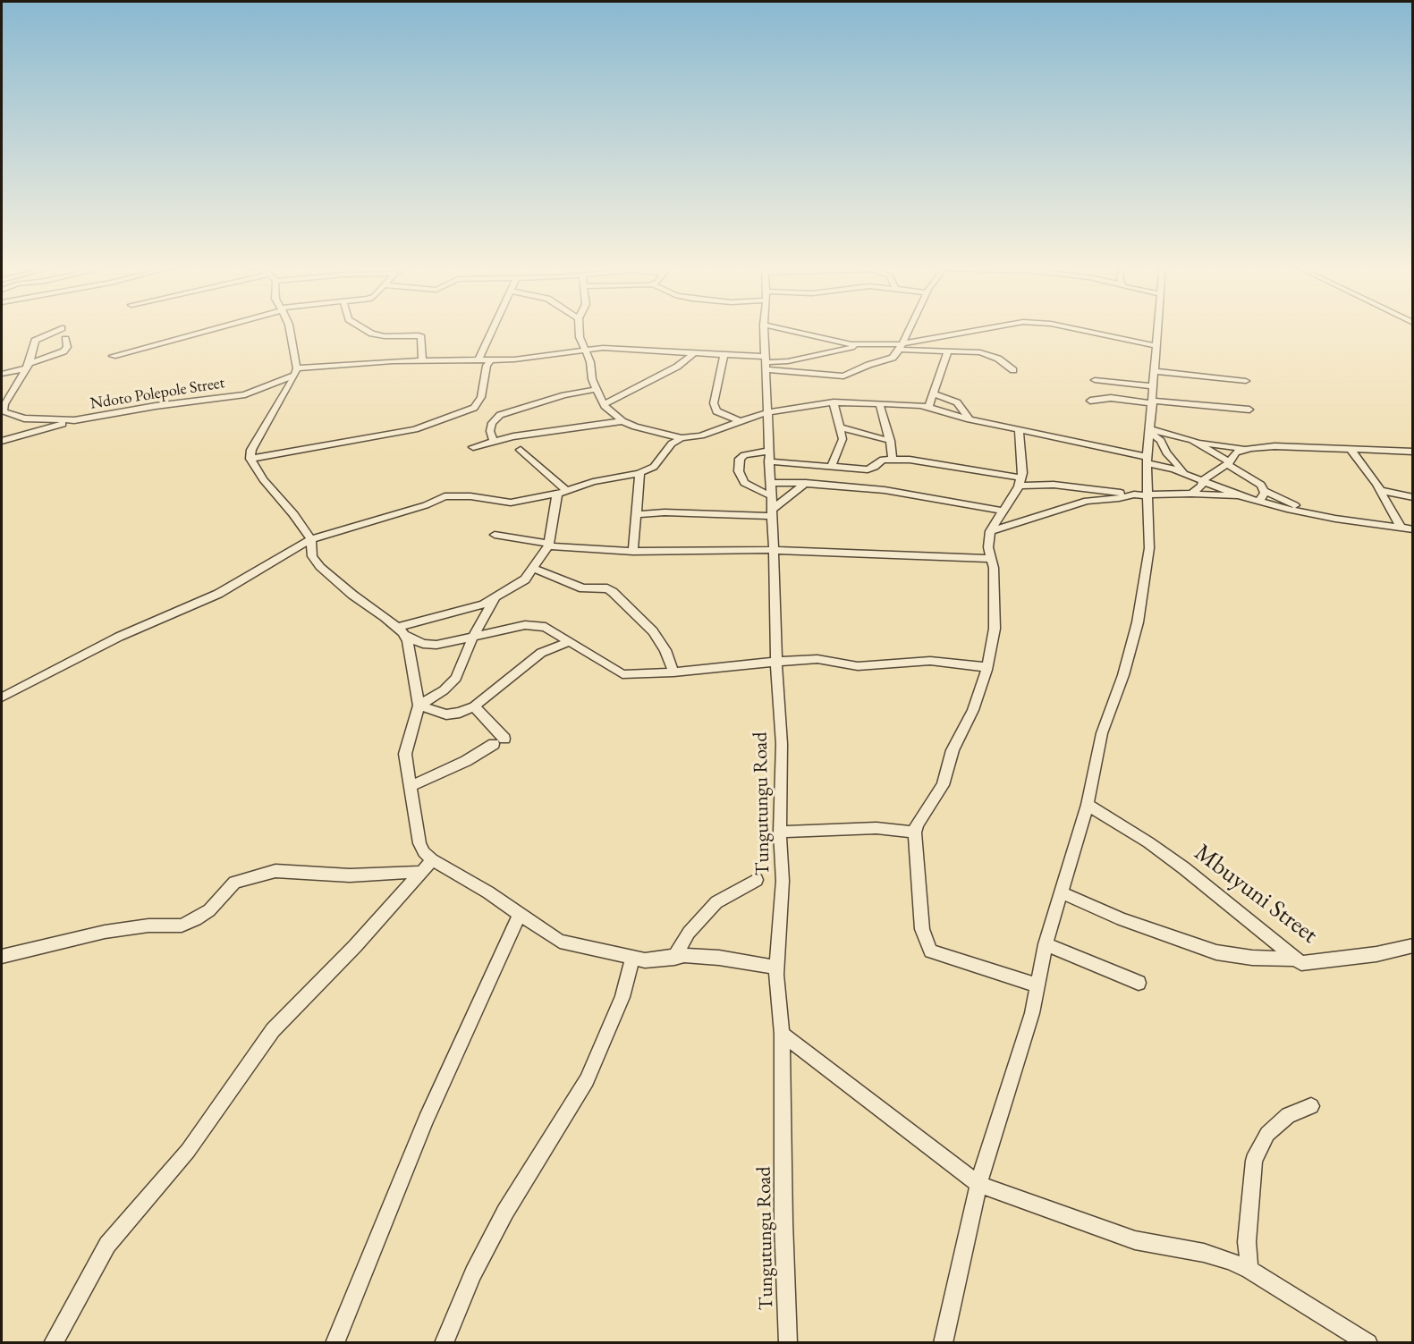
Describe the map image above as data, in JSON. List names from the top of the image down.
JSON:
{
  "streets": {
    "street": ["Ndoto Polepole Street", "Tungutungu Road", "Mbuyuni Street"]
  },
  "crossings": [
    ["Ndoto Polepole Street", "Tungutungu Road"]
  ]
}
